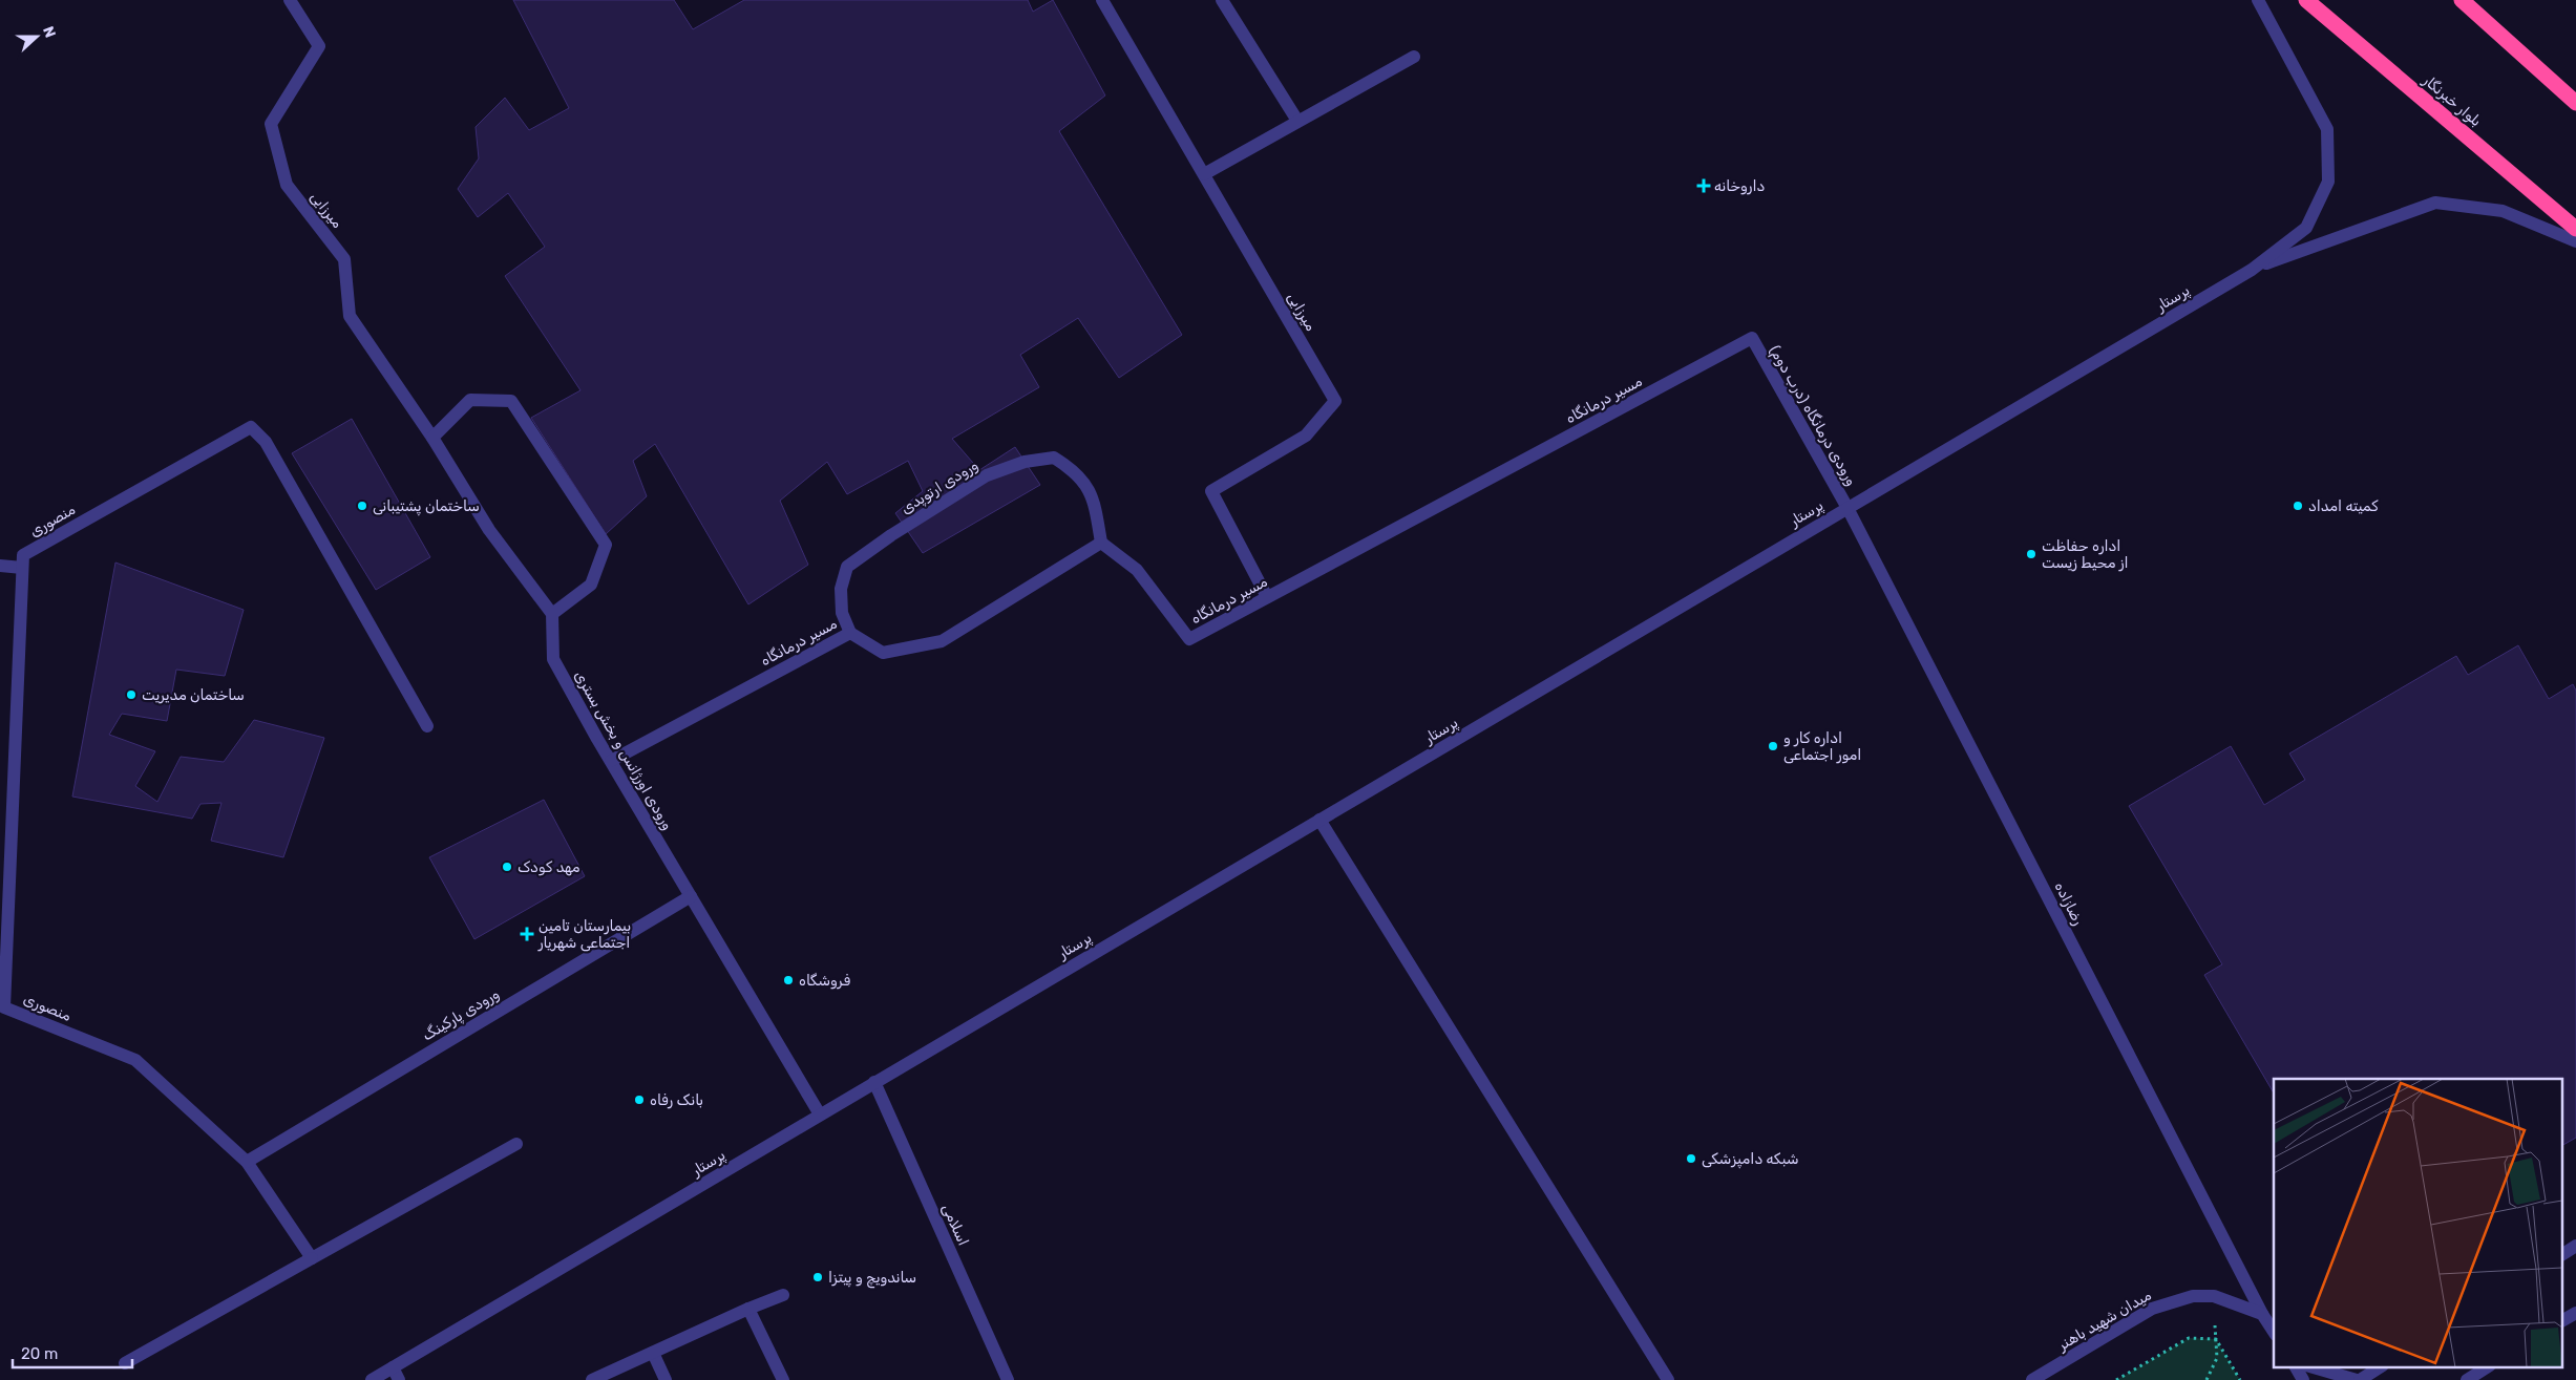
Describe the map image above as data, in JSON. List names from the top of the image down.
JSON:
{
  "streets": {
    "highway": ["بلوار خبرنگار"],
    "street": [
      "میرزایی",
      "پرستار",
      "مسیر درمانگاه",
      "ورودی درمانگاه (درب دوم)",
      "ورودی ارتوپدی",
      "منصوری",
      "ورودی اورژانس و بخش بستری",
      "رضازاده",
      "ورودی پارکینگ",
      "اسلامی",
      "میدان شهید باهنر"
    ]
  },
  "crossings": [
    ["میرزایی", "مسیر درمانگاه"],
    ["پرستار", "ورودی درمانگاه (درب دوم)"],
    ["پرستار", "ورودی اورژانس و بخش بستری"],
    ["پرستار", "رضازاده"],
    ["پرستار", "اسلامی"],
    ["مسیر درمانگاه", "ورودی درمانگاه (درب دوم)"],
    ["مسیر درمانگاه", "ورودی ارتوپدی"],
    ["مسیر درمانگاه", "ورودی اورژانس و بخش بستری"],
    ["ورودی درمانگاه (درب دوم)", "رضازاده"],
    ["منصوری", "ورودی پارکینگ"],
    ["ورودی اورژانس و بخش بستری", "ورودی پارکینگ"],
    ["رضازاده", "میدان شهید باهنر"]
  ],
  "places": {
    "health": ["داروخانه", "بیمارستان تامین اجتماعی شهریار"],
    "other": [
      "ساختمان پشتیبانی",
      "کمیته امداد",
      "اداره حفاظت از محیط زیست",
      "ساختمان مدیریت",
      "اداره کار و امور اجتماعی",
      "مهد کودک",
      "فروشگاه",
      "بانک رفاه",
      "شبکه دامپزشکی",
      "ساندویچ و پیتزا"
    ]
  },
  "scale_bar": "20 m",
  "north": "right"
}
